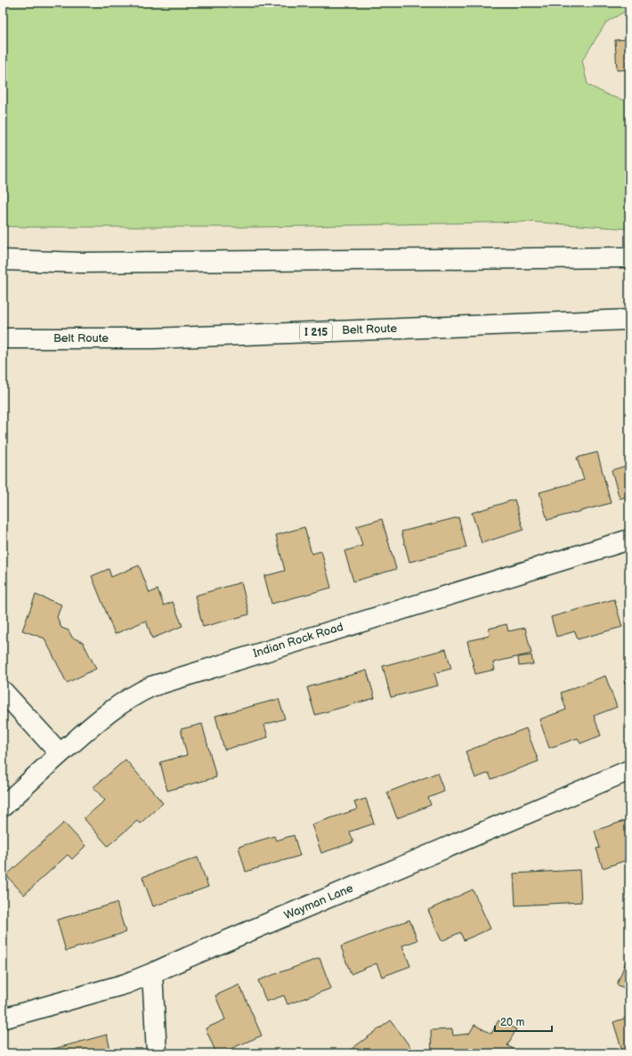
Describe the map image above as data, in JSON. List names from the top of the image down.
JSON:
{
  "streets": {
    "main road": [
      "Belt Route",
      "I 215",
      "Indian Rock Road",
      "Wayman Lane"
    ]
  },
  "scale_bar": "20 m"
}
